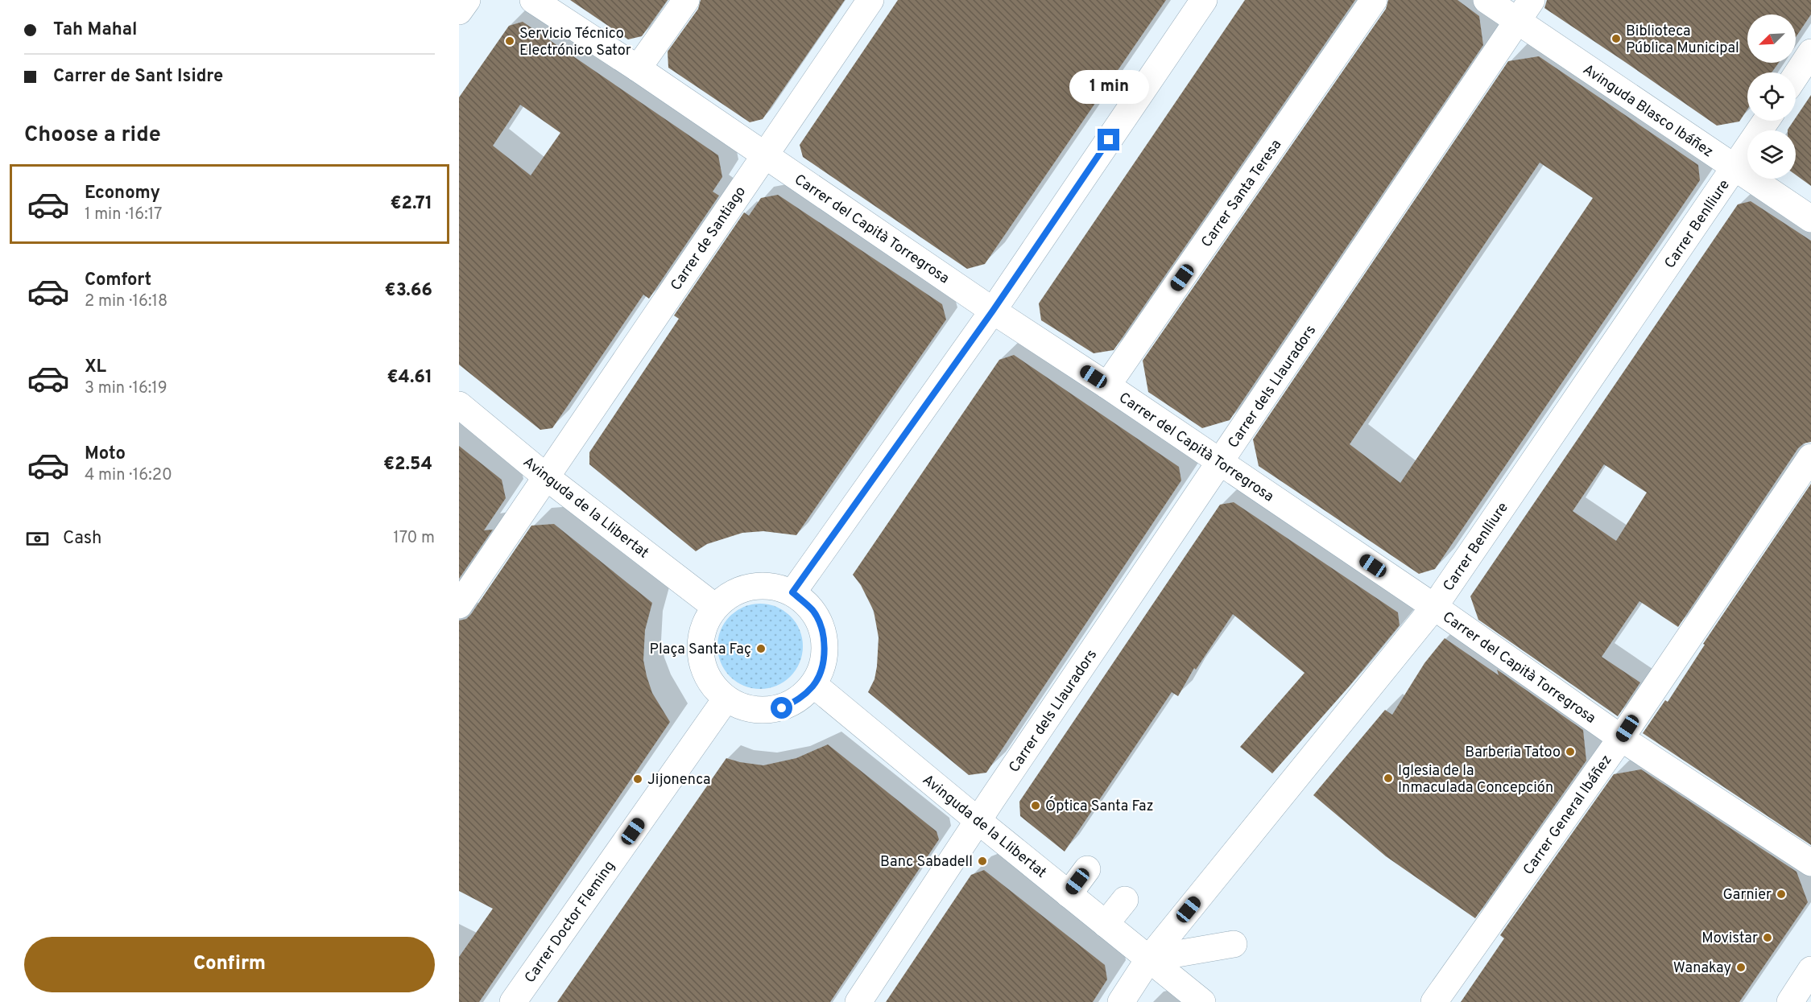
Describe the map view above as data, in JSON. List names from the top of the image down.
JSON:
{
  "streets": {
    "street": [
      "Avinguda Blasco Ibáñez",
      "Carrer Santa Teresa",
      "Carrer Benlliure",
      "Carrer del Capità Torregrosa",
      "Carrer de Santiago",
      "Carrer dels Llauradors",
      "Avinguda de la Llibertat",
      "Carrer General Ibáñez",
      "Carrer Doctor Fleming"
    ]
  },
  "crossings": [
    ["Avinguda Blasco Ibáñez", "Carrer Benlliure"],
    ["Avinguda Blasco Ibáñez", "Carrer dels Llauradors"],
    ["Carrer Santa Teresa", "Carrer del Capità Torregrosa"],
    ["Carrer Benlliure", "Carrer del Capità Torregrosa"],
    ["Carrer Benlliure", "Avinguda de la Llibertat"],
    ["Carrer del Capità Torregrosa", "Carrer de Santiago"],
    ["Carrer del Capità Torregrosa", "Carrer dels Llauradors"],
    ["Carrer del Capità Torregrosa", "Carrer General Ibáñez"],
    ["Carrer de Santiago", "Avinguda de la Llibertat"],
    ["Carrer dels Llauradors", "Avinguda de la Llibertat"],
    ["Avinguda de la Llibertat", "Carrer Doctor Fleming"]
  ],
  "places": [
    "Biblioteca Pública Municipal",
    "Servicio Técnico Electrónico Sator",
    "Plaça Santa Faç",
    "Barberia Tatoo",
    "Iglesia de la Inmaculada Concepción",
    "Jijonenca",
    "Óptica Santa Faz",
    "Banc Sabadell",
    "Garnier",
    "Movistar",
    "Wanakay"
  ],
  "north": "bottom left",
  "page": {
    "banner": ["Tah Mahal", "Carrer de Sant Isidre"],
    "bubble": "1 min",
    "heading": "Choose a ride",
    "list": [
      {
        "name": "Economy",
        "note": "1 min · 16:17",
        "value": "€2.71"
      },
      {
        "name": "Comfort",
        "note": "2 min · 16:18",
        "value": "€3.66"
      },
      {
        "name": "XL",
        "note": "3 min · 16:19",
        "value": "€4.61"
      },
      {
        "name": "Moto",
        "note": "4 min · 16:20",
        "value": "€2.54"
      }
    ],
    "pay": ["Cash", "170 m"],
    "buttons": "Confirm"
  }
}
